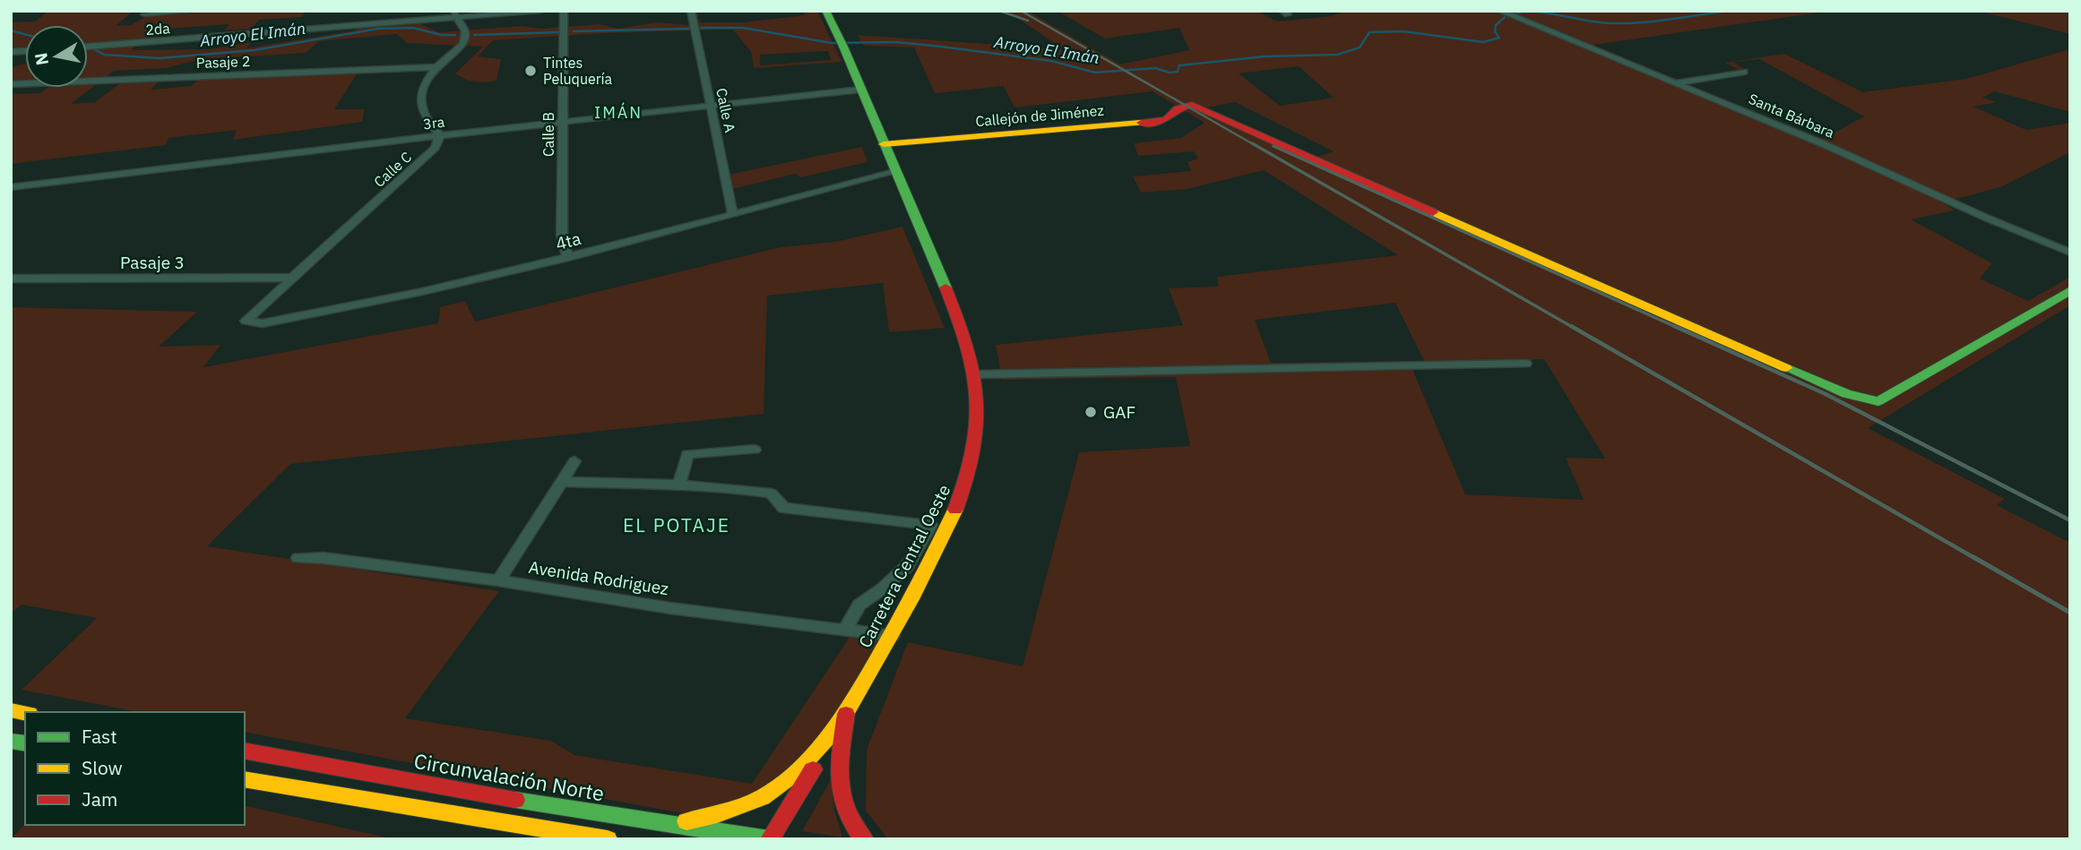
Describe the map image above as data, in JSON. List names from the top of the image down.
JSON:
{
  "streets": {
    "main road": ["Callejón de Jiménez", "Carretera Central Oeste", "Circunvalación Norte"],
    "street": [
      "2da",
      "Pasaje 2",
      "Calle A",
      "Santa Bárbara",
      "3ra",
      "Calle B",
      "Calle C",
      "4ta",
      "Pasaje 3",
      "Avenida Rodriguez"
    ]
  },
  "crossings": [
    ["Calle A", "3ra"],
    ["Calle A", "4ta"],
    ["Callejón de Jiménez", "Carretera Central Oeste"],
    ["3ra", "Calle B"],
    ["3ra", "Calle C"],
    ["3ra", "Carretera Central Oeste"],
    ["Calle B", "4ta"],
    ["Calle C", "4ta"],
    ["Calle C", "Pasaje 3"],
    ["4ta", "Carretera Central Oeste"],
    ["Carretera Central Oeste", "Avenida Rodriguez"],
    ["Carretera Central Oeste", "Circunvalación Norte"]
  ],
  "districts": ["IMÁN", "EL POTAJE"],
  "water": ["Arroyo El Imán"],
  "places": ["Tintes Peluquería", "GAF"],
  "legend": ["Fast", "Slow", "Jam"],
  "north": "left"
}
